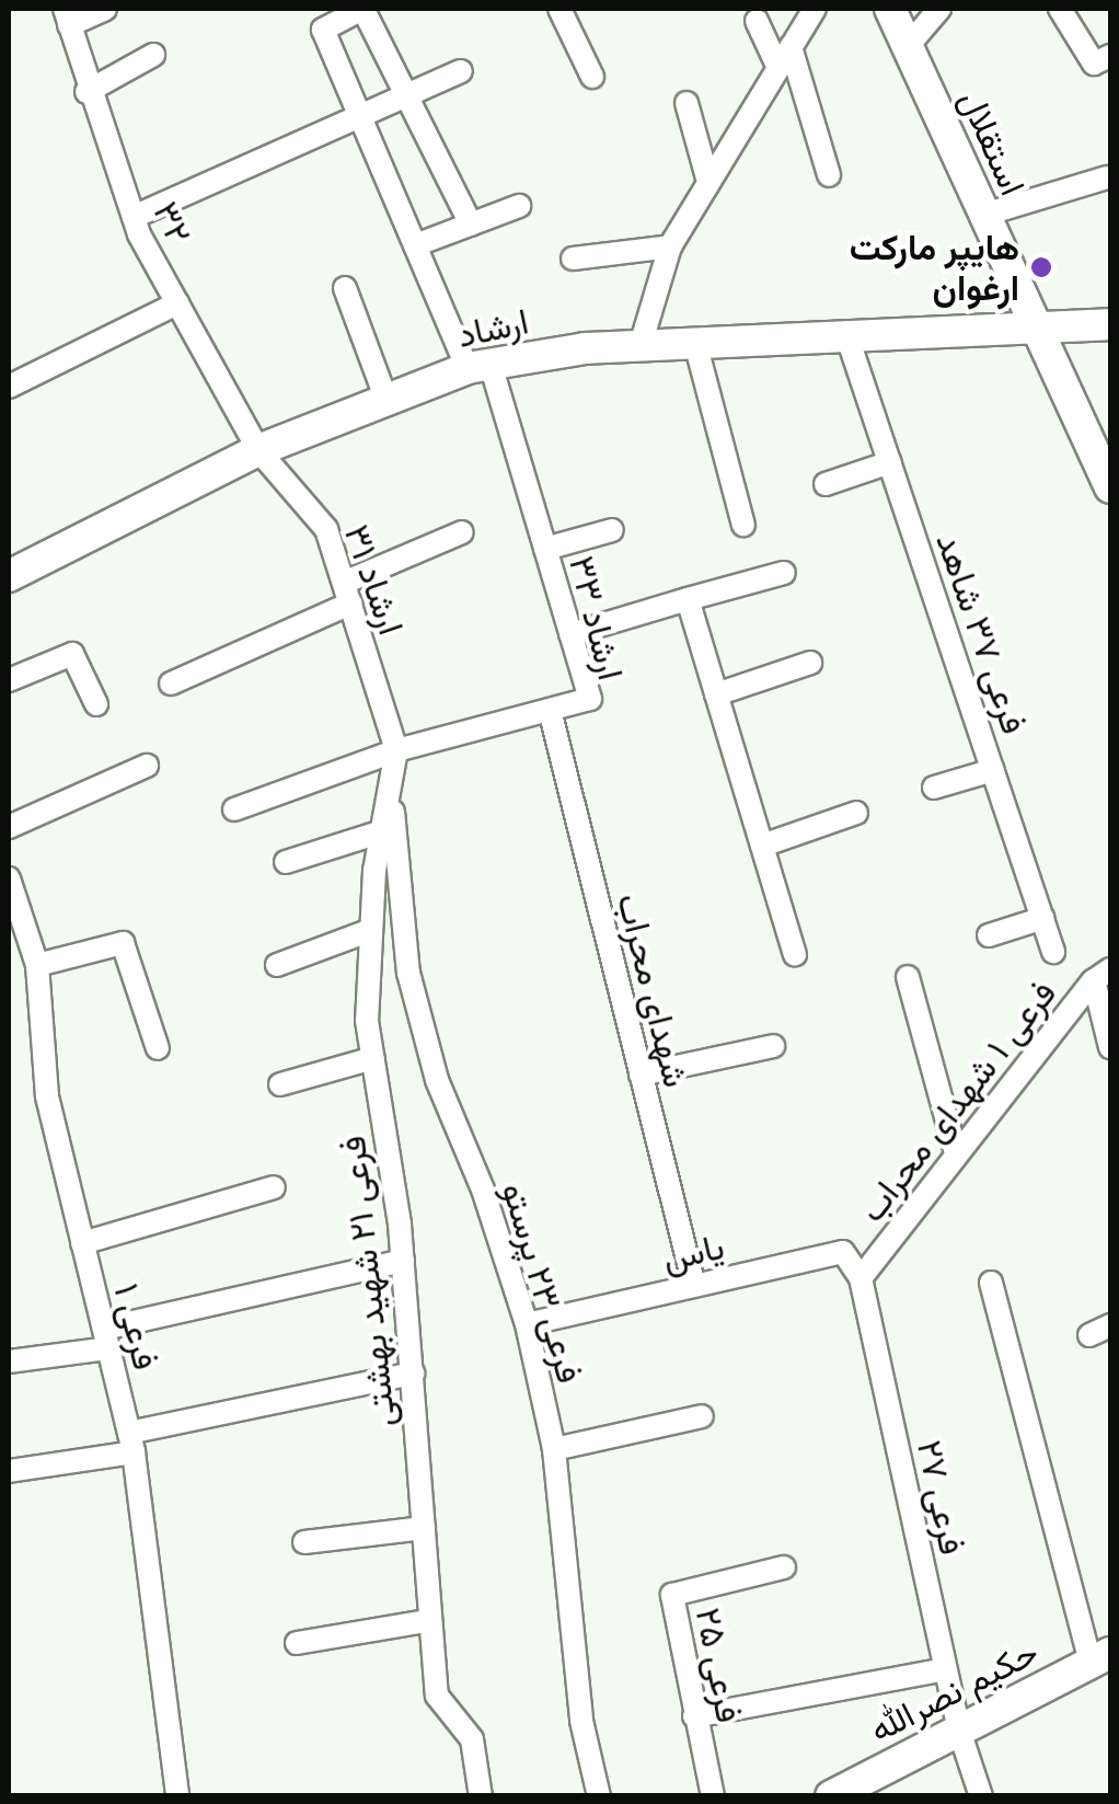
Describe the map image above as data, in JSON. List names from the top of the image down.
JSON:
{
  "streets": {
    "street": [
      "استقلال",
      "۳۲",
      "ارشاد",
      "ارشاد ۳۱",
      "ارشاد ۳۳",
      "فرعی ۳۷ شاهد",
      "شهدای محراب",
      "فرعی ۱ شهدای محراب",
      "یاس",
      "فرعی ۲۱ شهید بهشتی",
      "فرعی ۲۳ پرستو",
      "فرعی ۱",
      "فرعی ۲۷",
      "فرعی ۲۵",
      "حکیم نصرالله"
    ]
  },
  "crossings": [
    ["استقلال", "ارشاد"],
    ["۳۲", "ارشاد"],
    ["۳۲", "ارشاد ۳۱"],
    ["ارشاد", "ارشاد ۳۱"],
    ["ارشاد", "ارشاد ۳۳"],
    ["ارشاد", "فرعی ۳۷ شاهد"],
    ["ارشاد ۳۱", "ارشاد ۳۳"],
    ["ارشاد ۳۱", "فرعی ۲۱ شهید بهشتی"],
    ["ارشاد ۳۳", "شهدای محراب"],
    ["ارشاد ۳۳", "فرعی ۲۱ شهید بهشتی"],
    ["شهدای محراب", "یاس"],
    ["فرعی ۱ شهدای محراب", "یاس"],
    ["فرعی ۱ شهدای محراب", "فرعی ۲۷"],
    ["یاس", "فرعی ۲۳ پرستو"],
    ["یاس", "فرعی ۲۷"],
    ["فرعی ۲۱ شهید بهشتی", "فرعی ۲۳ پرستو"],
    ["فرعی ۲۷", "حکیم نصرالله"]
  ],
  "places": ["هایپر مارکت ارغوان"]
}
